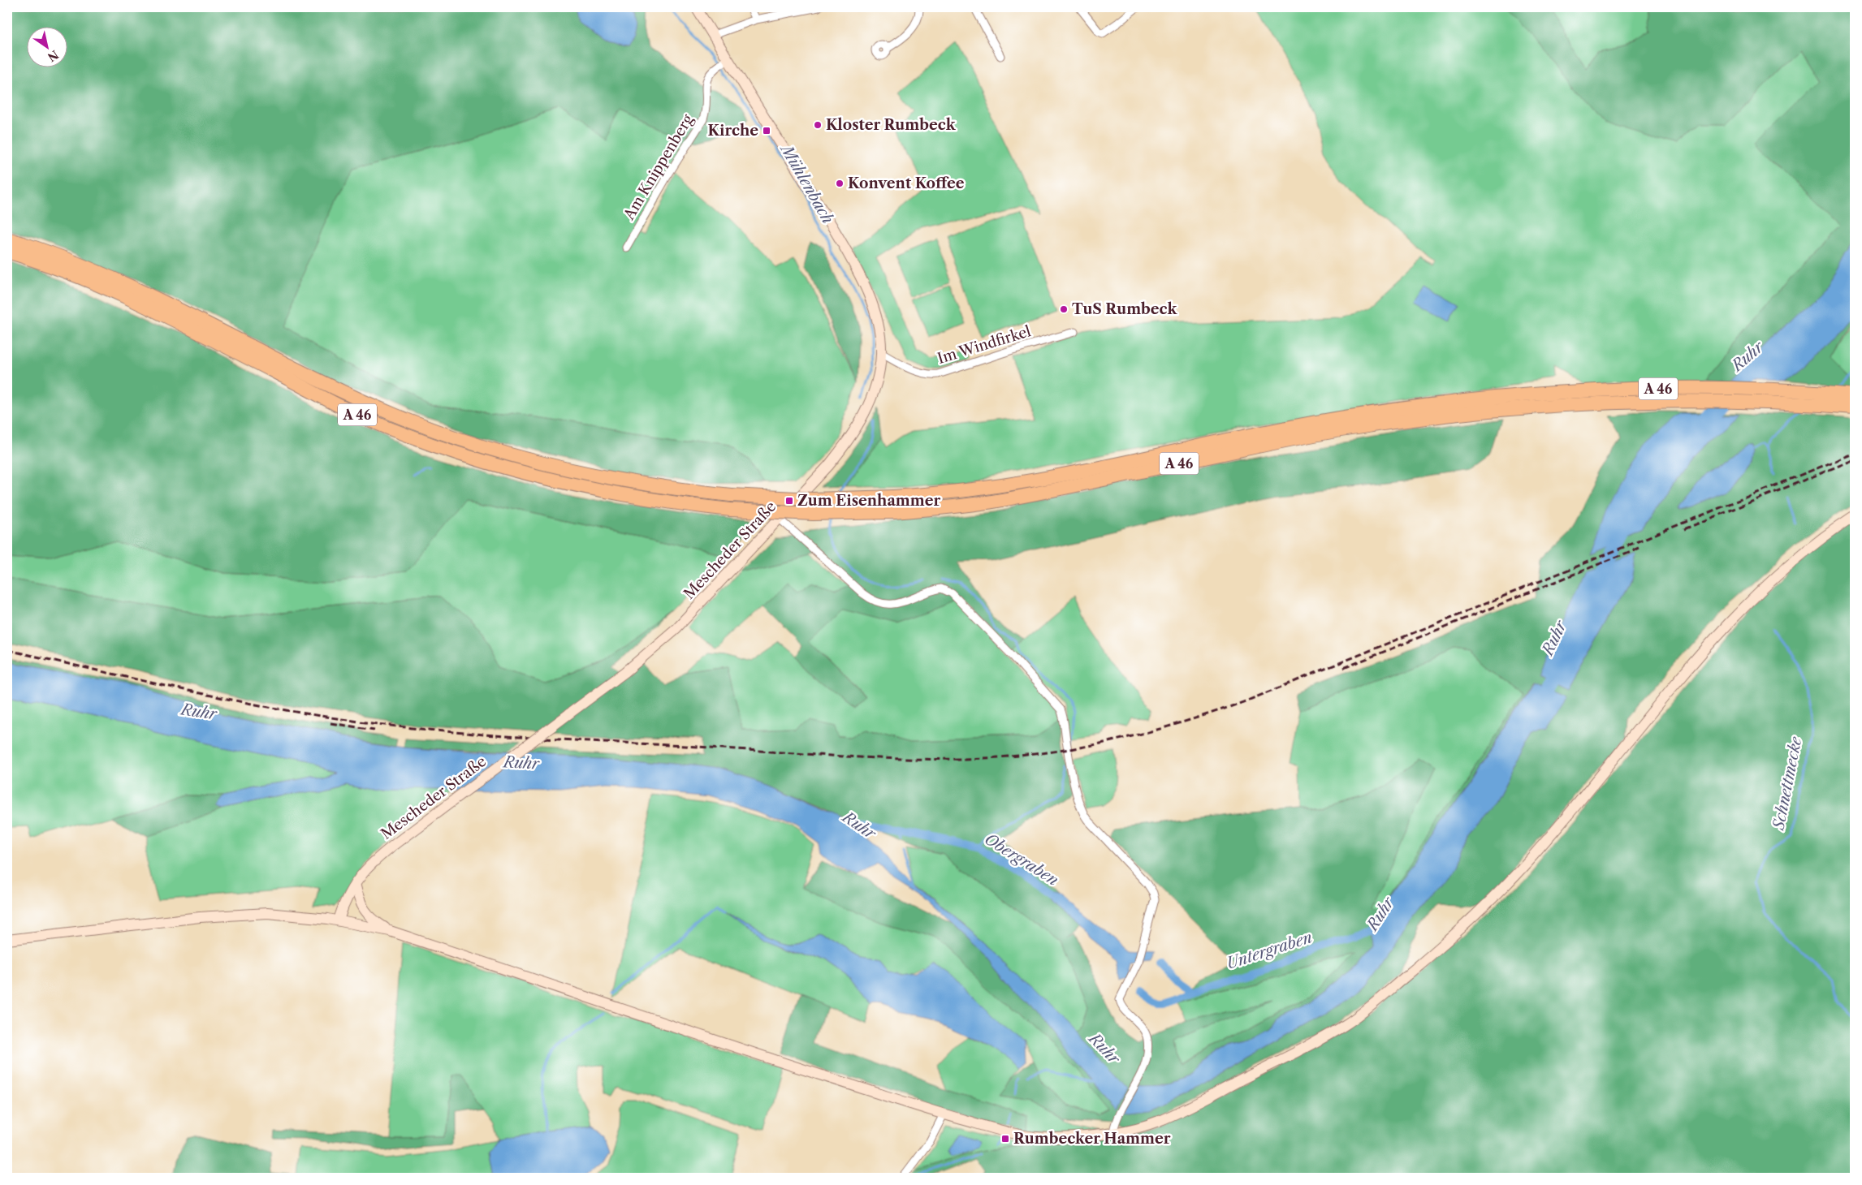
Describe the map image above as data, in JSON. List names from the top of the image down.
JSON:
{
  "streets": {
    "highway": ["A 46"],
    "main road": ["Mescheder Straße"],
    "street": ["Am Knippenberg", "Im Windfirkel"]
  },
  "crossings": [
    ["Am Knippenberg", "Mescheder Straße"],
    ["Im Windfirkel", "Mescheder Straße"]
  ],
  "water": [
    "Mühlenbach",
    "Ruhr",
    "Schnettmecke",
    "Obergraben",
    "Untergraben"
  ],
  "places": {
    "other": ["Kloster Rumbeck", "Konvent Koffee", "TuS Rumbeck"],
    "transit": ["Kirche", "Zum Eisenhammer", "Rumbecker Hammer"]
  },
  "north": "bottom right"
}
